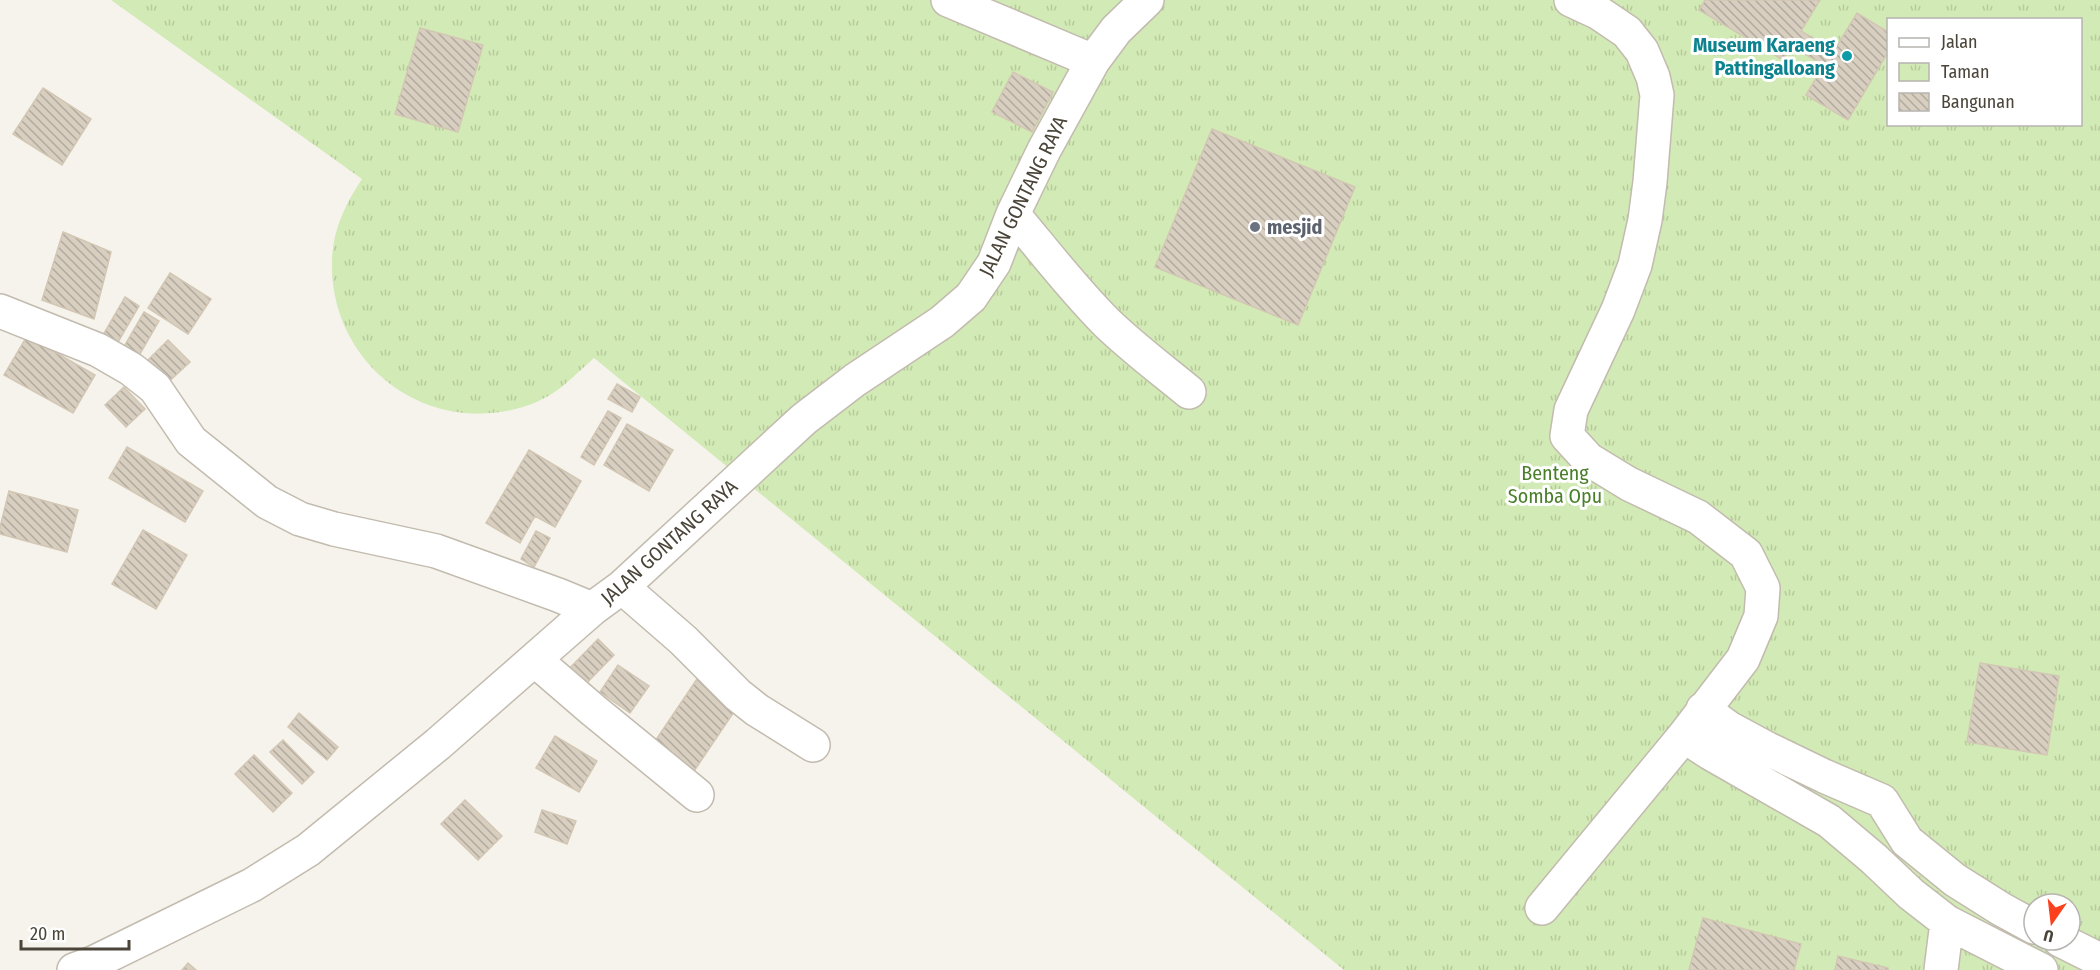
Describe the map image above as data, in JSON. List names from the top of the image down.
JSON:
{
  "streets": {
    "street": ["JALAN GONTANG RAYA"]
  },
  "parks": ["Benteng Somba Opu"],
  "places": ["Museum Karaeng Pattingalloang", "mesjid"],
  "legend": ["Jalan", "Taman", "Bangunan"],
  "scale_bar": "20 m",
  "north": "bottom"
}
